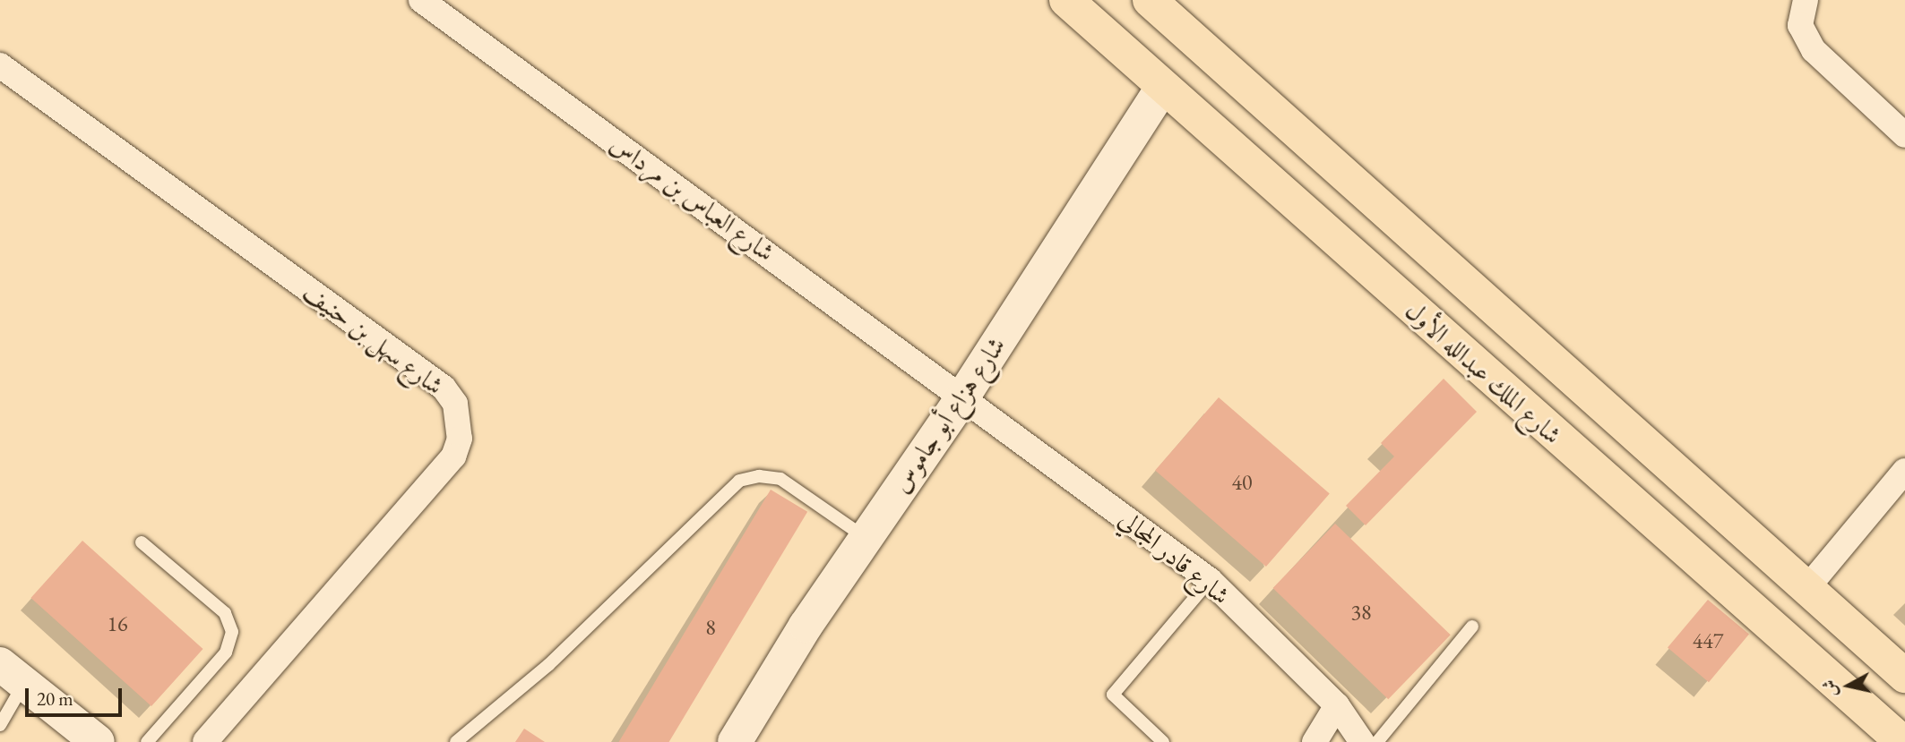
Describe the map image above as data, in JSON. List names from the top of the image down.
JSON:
{
  "streets": {
    "main road": ["شارع الملك عبدالله الأول"],
    "street": [
      "شارع العباس بن مرداس",
      "شارع سهل بن حنيف",
      "شارع هزاع أبو جاموس",
      "شارع قادر المجالي"
    ]
  },
  "crossings": [
    ["شارع العباس بن مرداس", "شارع هزاع أبو جاموس"],
    ["شارع العباس بن مرداس", "شارع قادر المجالي"],
    ["شارع الملك عبدالله الأول", "شارع هزاع أبو جاموس"],
    ["شارع هزاع أبو جاموس", "شارع قادر المجالي"]
  ],
  "house_numbers": [
    "40",
    "38",
    "16",
    "8",
    "447"
  ],
  "scale_bar": "20 m",
  "north": "left"
}
